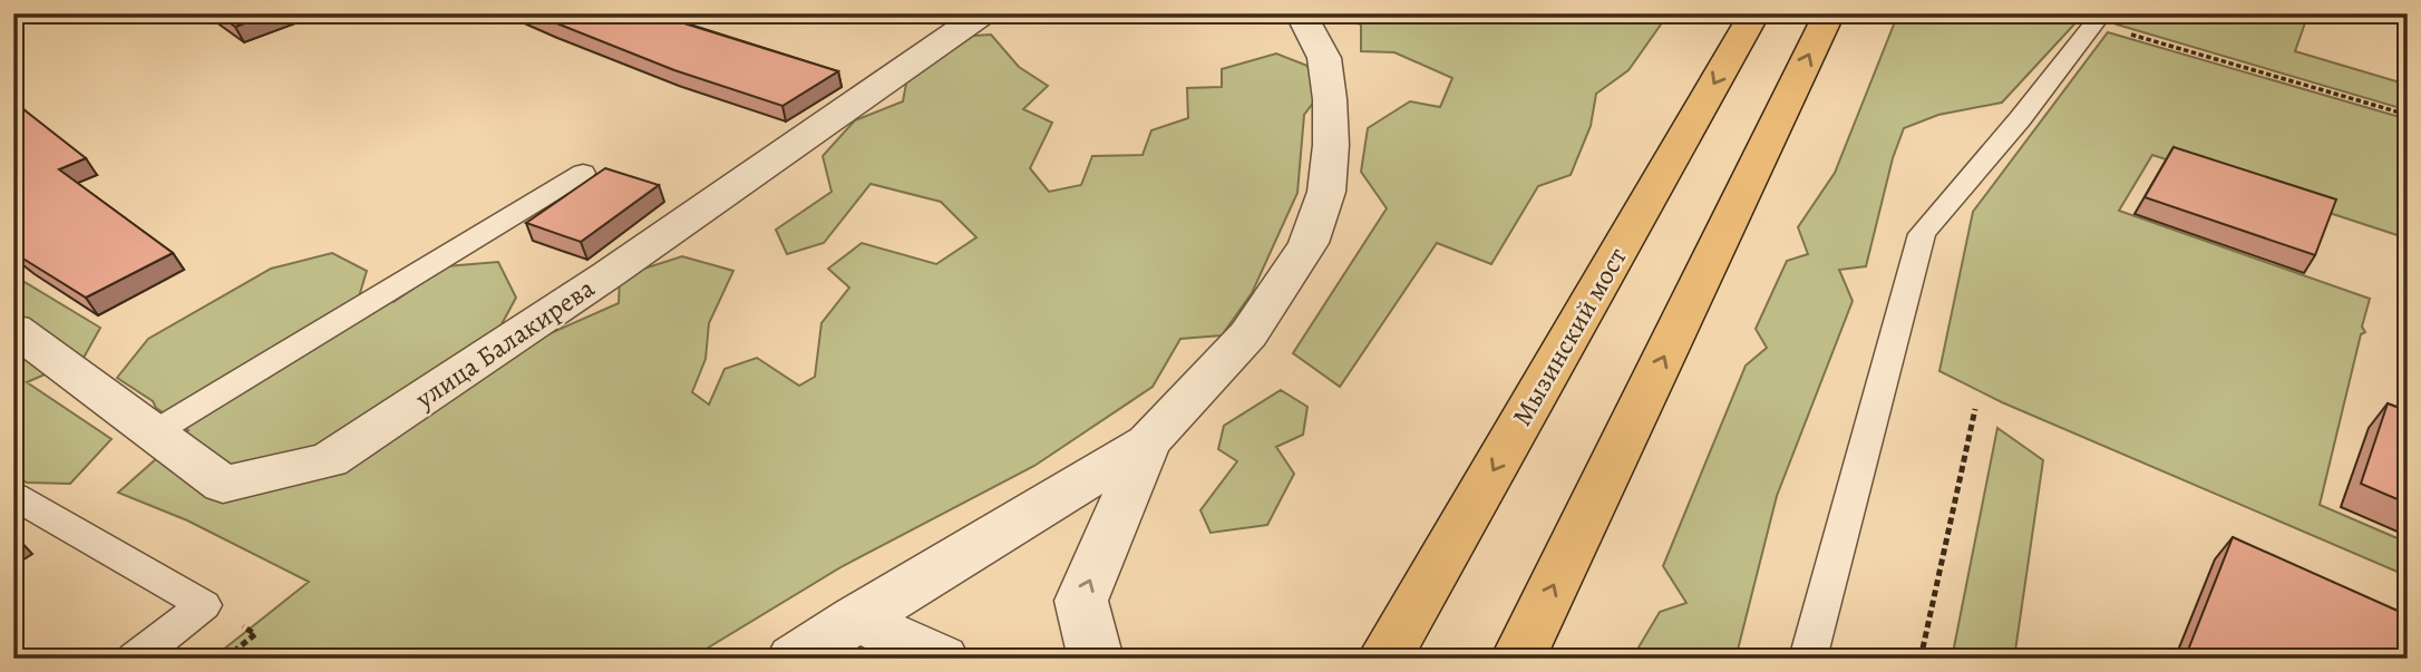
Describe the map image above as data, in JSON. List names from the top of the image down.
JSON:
{
  "streets": {
    "main road": ["Мызинский мост"],
    "street": ["улица Балакирева"]
  }
}
